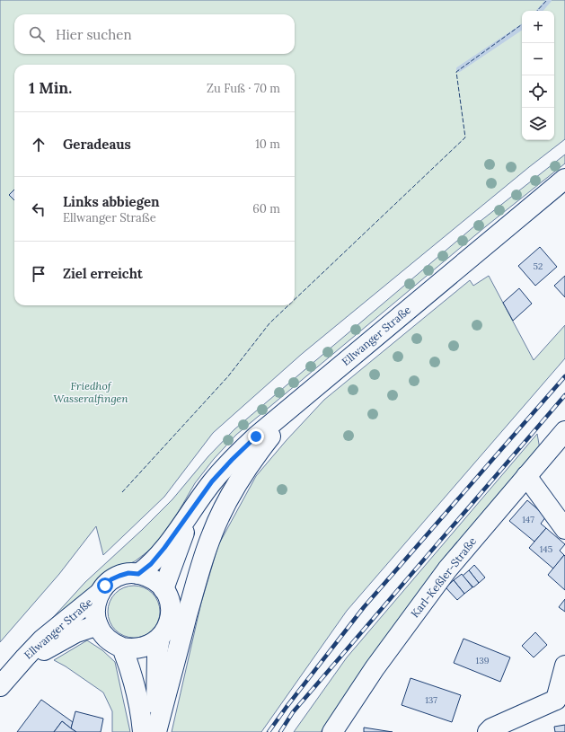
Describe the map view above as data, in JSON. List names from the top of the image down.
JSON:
{
  "streets": {
    "main road": ["Ellwanger Straße", "Karl-Keßler-Straße"]
  },
  "parks": ["Friedhof Wasseralfingen"],
  "house_numbers": [
    "52",
    "147",
    "145",
    "139",
    "137"
  ],
  "page": {
    "map_buttons": ["+", "−"],
    "search": "Hier suchen",
    "heading": ["1 Min.", "Zu Fuß · 70 m"],
    "list": [
      ["Geradeaus", "10 m"],
      ["Links abbiegen", "Ellwanger Straße", "60 m"],
      "Ziel erreicht"
    ]
  }
}
